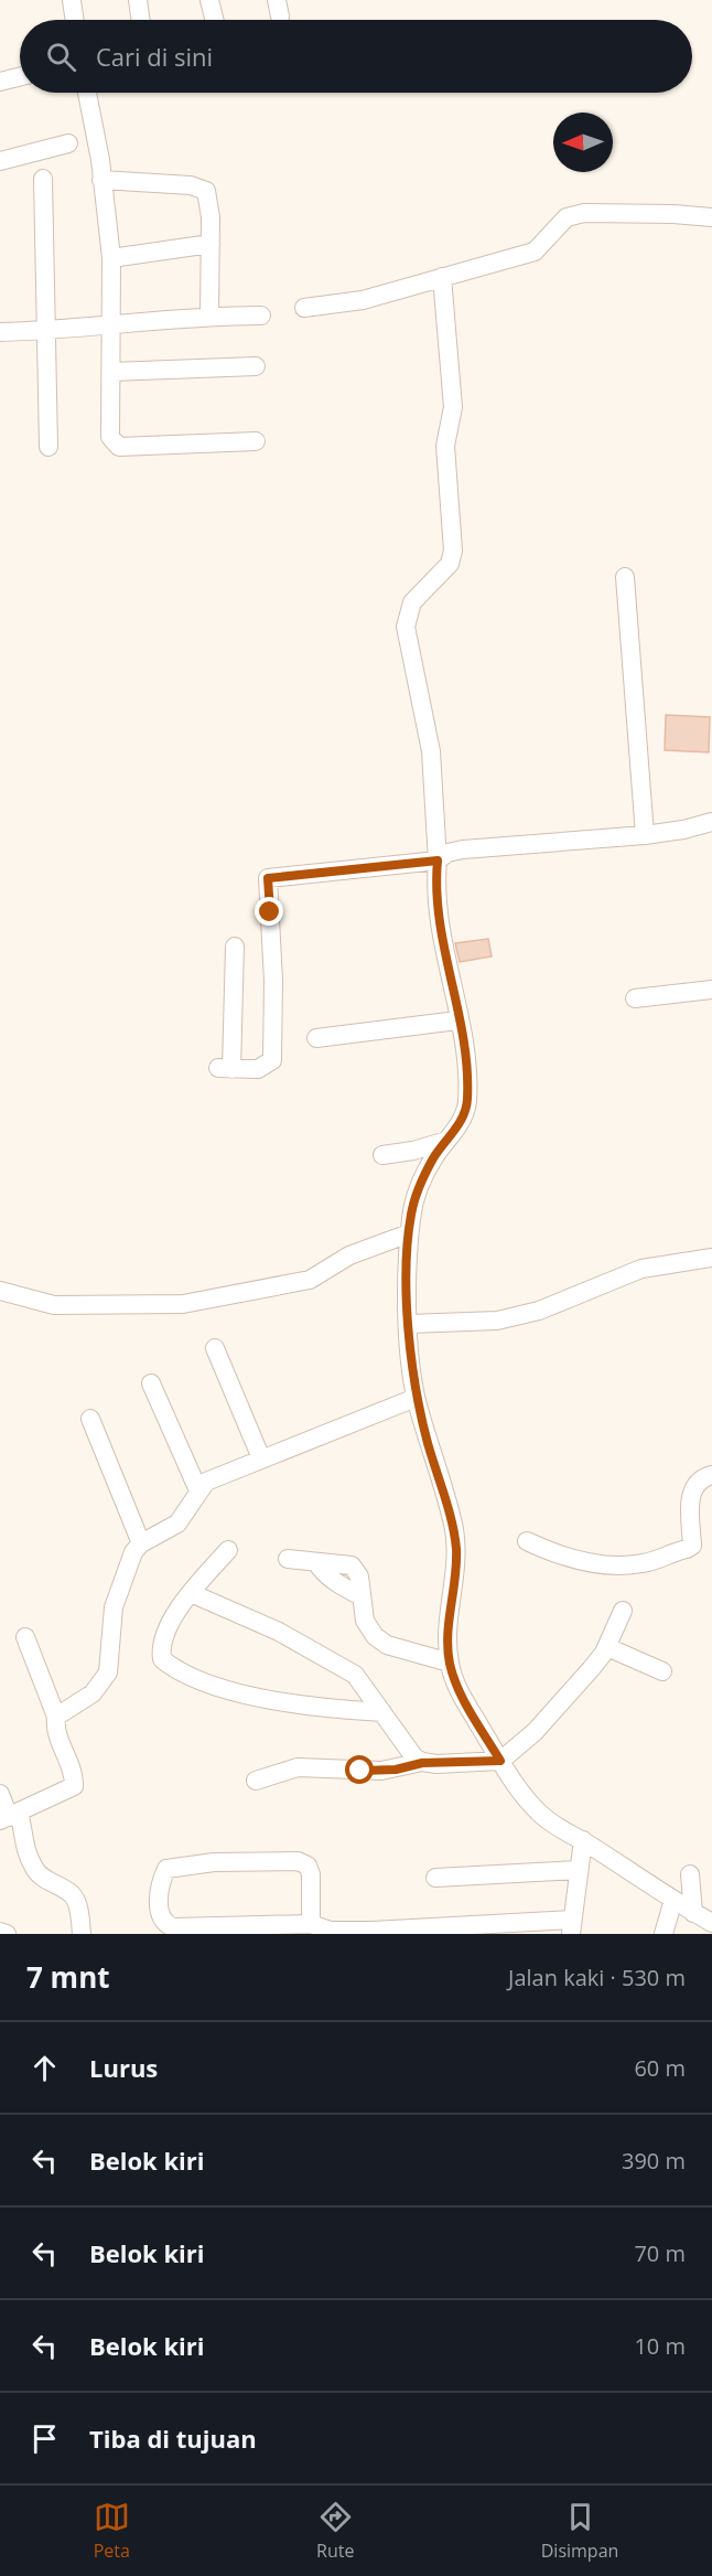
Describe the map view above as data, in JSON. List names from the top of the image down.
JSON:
{
  "north": "left",
  "page": {
    "search": "Cari di sini",
    "heading": ["7 mnt", "Jalan kaki · 530 m"],
    "list": [
      ["Lurus", "60 m"],
      ["Belok kiri", "390 m"],
      ["Belok kiri", "70 m"],
      ["Belok kiri", "10 m"],
      "Tiba di tujuan"
    ],
    "nav": ["Peta", "Rute", "Disimpan"]
  }
}
